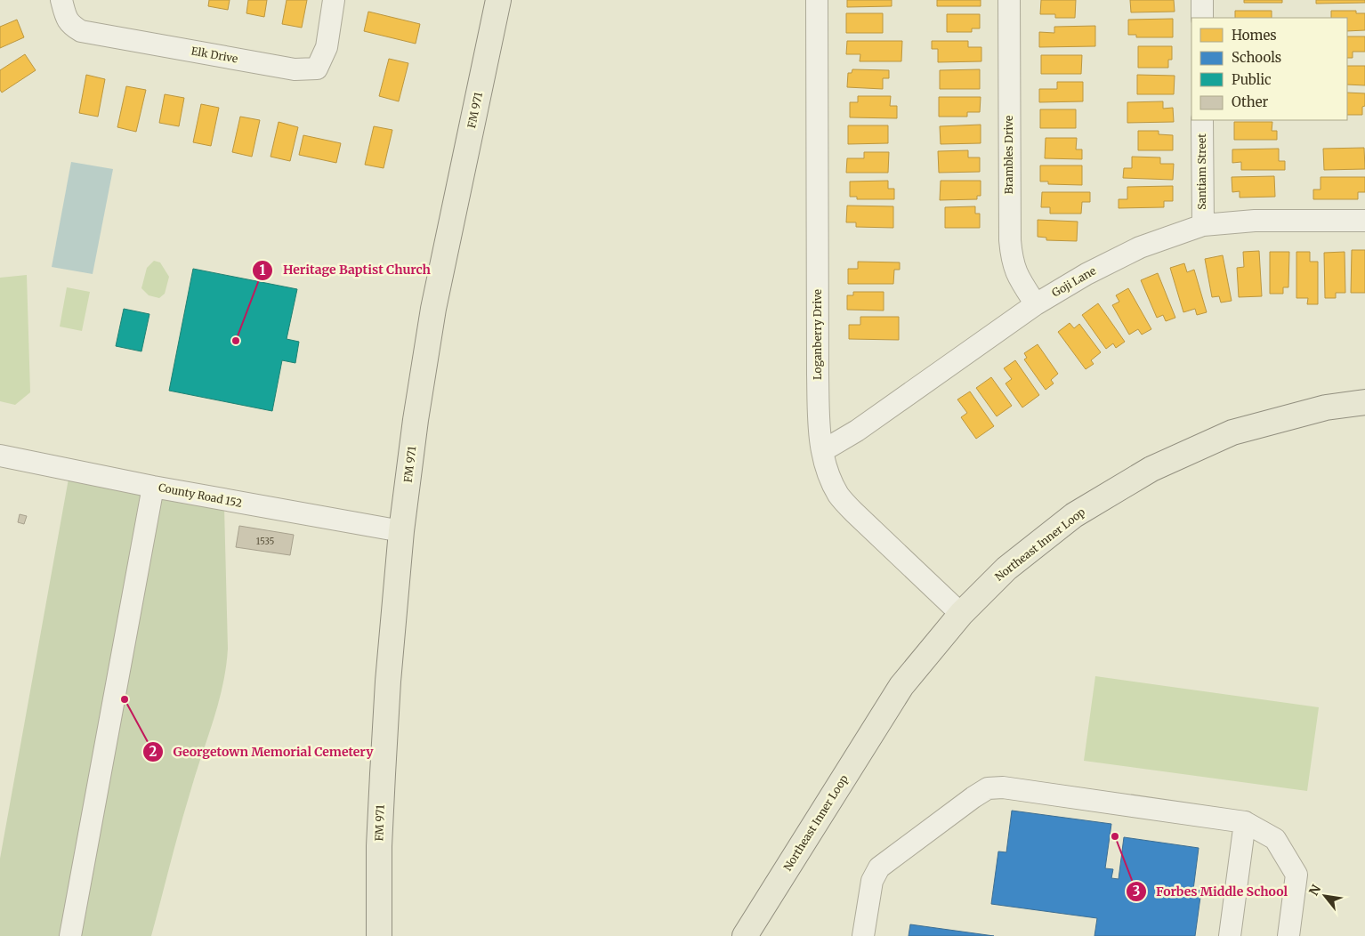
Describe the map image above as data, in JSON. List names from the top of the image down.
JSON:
{
  "streets": {
    "main road": ["FM 971", "Northeast Inner Loop"],
    "street": [
      "Elk Drive",
      "Brambles Drive",
      "Santiam Street",
      "Goji Lane",
      "Loganberry Drive",
      "County Road 152"
    ]
  },
  "crossings": [
    ["FM 971", "County Road 152"],
    ["Brambles Drive", "Goji Lane"],
    ["Santiam Street", "Goji Lane"],
    ["Goji Lane", "Loganberry Drive"],
    ["Loganberry Drive", "Northeast Inner Loop"]
  ],
  "places": ["Heritage Baptist Church", "Georgetown Memorial Cemetery", "Forbes Middle School"],
  "house_numbers": ["1535"],
  "legend": [
    "Homes",
    "Schools",
    "Public",
    "Other"
  ],
  "north": "top left"
}
